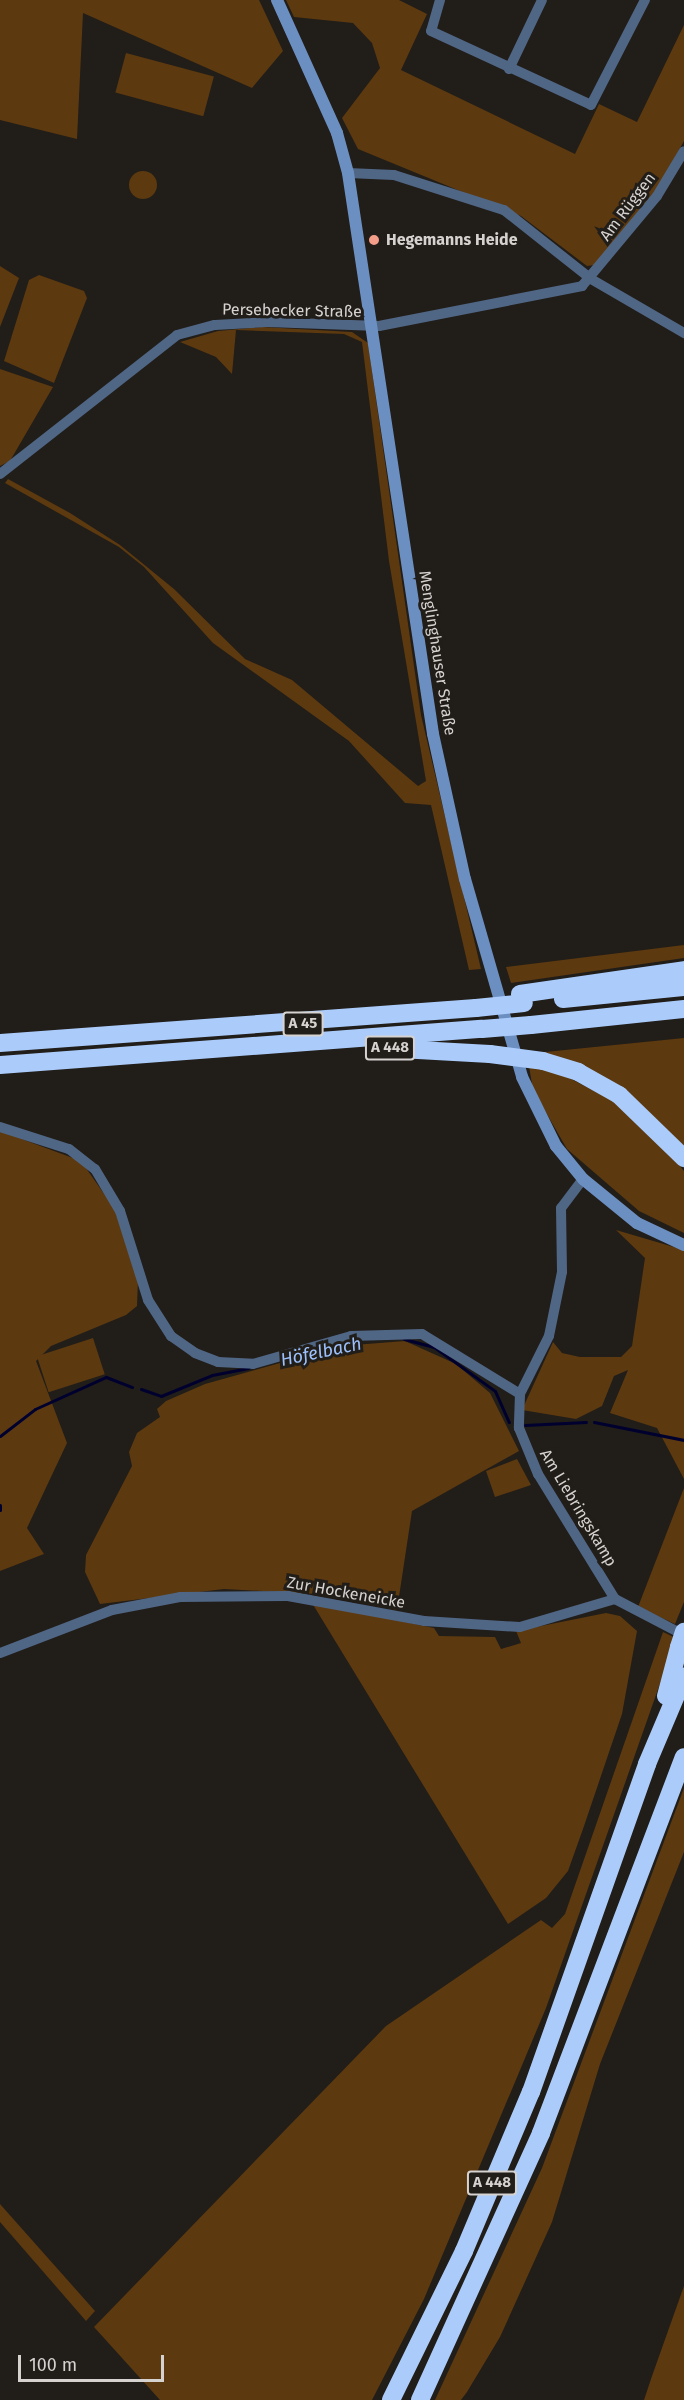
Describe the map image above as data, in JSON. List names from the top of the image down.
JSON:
{
  "streets": {
    "highway": ["A 45", "A 448"],
    "street": [
      "Am Rüggen",
      "Persebecker Straße",
      "Menglinghauser Straße",
      "Am Liebringskamp",
      "Zur Hockeneicke"
    ]
  },
  "crossings": [
    ["Am Rüggen", "Persebecker Straße"],
    ["Persebecker Straße", "Menglinghauser Straße"],
    ["Menglinghauser Straße", "Am Liebringskamp"],
    ["A 45", "A 448"],
    ["Am Liebringskamp", "Zur Hockeneicke"]
  ],
  "water": ["Höfelbach"],
  "places": ["Hegemanns Heide"],
  "scale_bar": "100 m"
}
